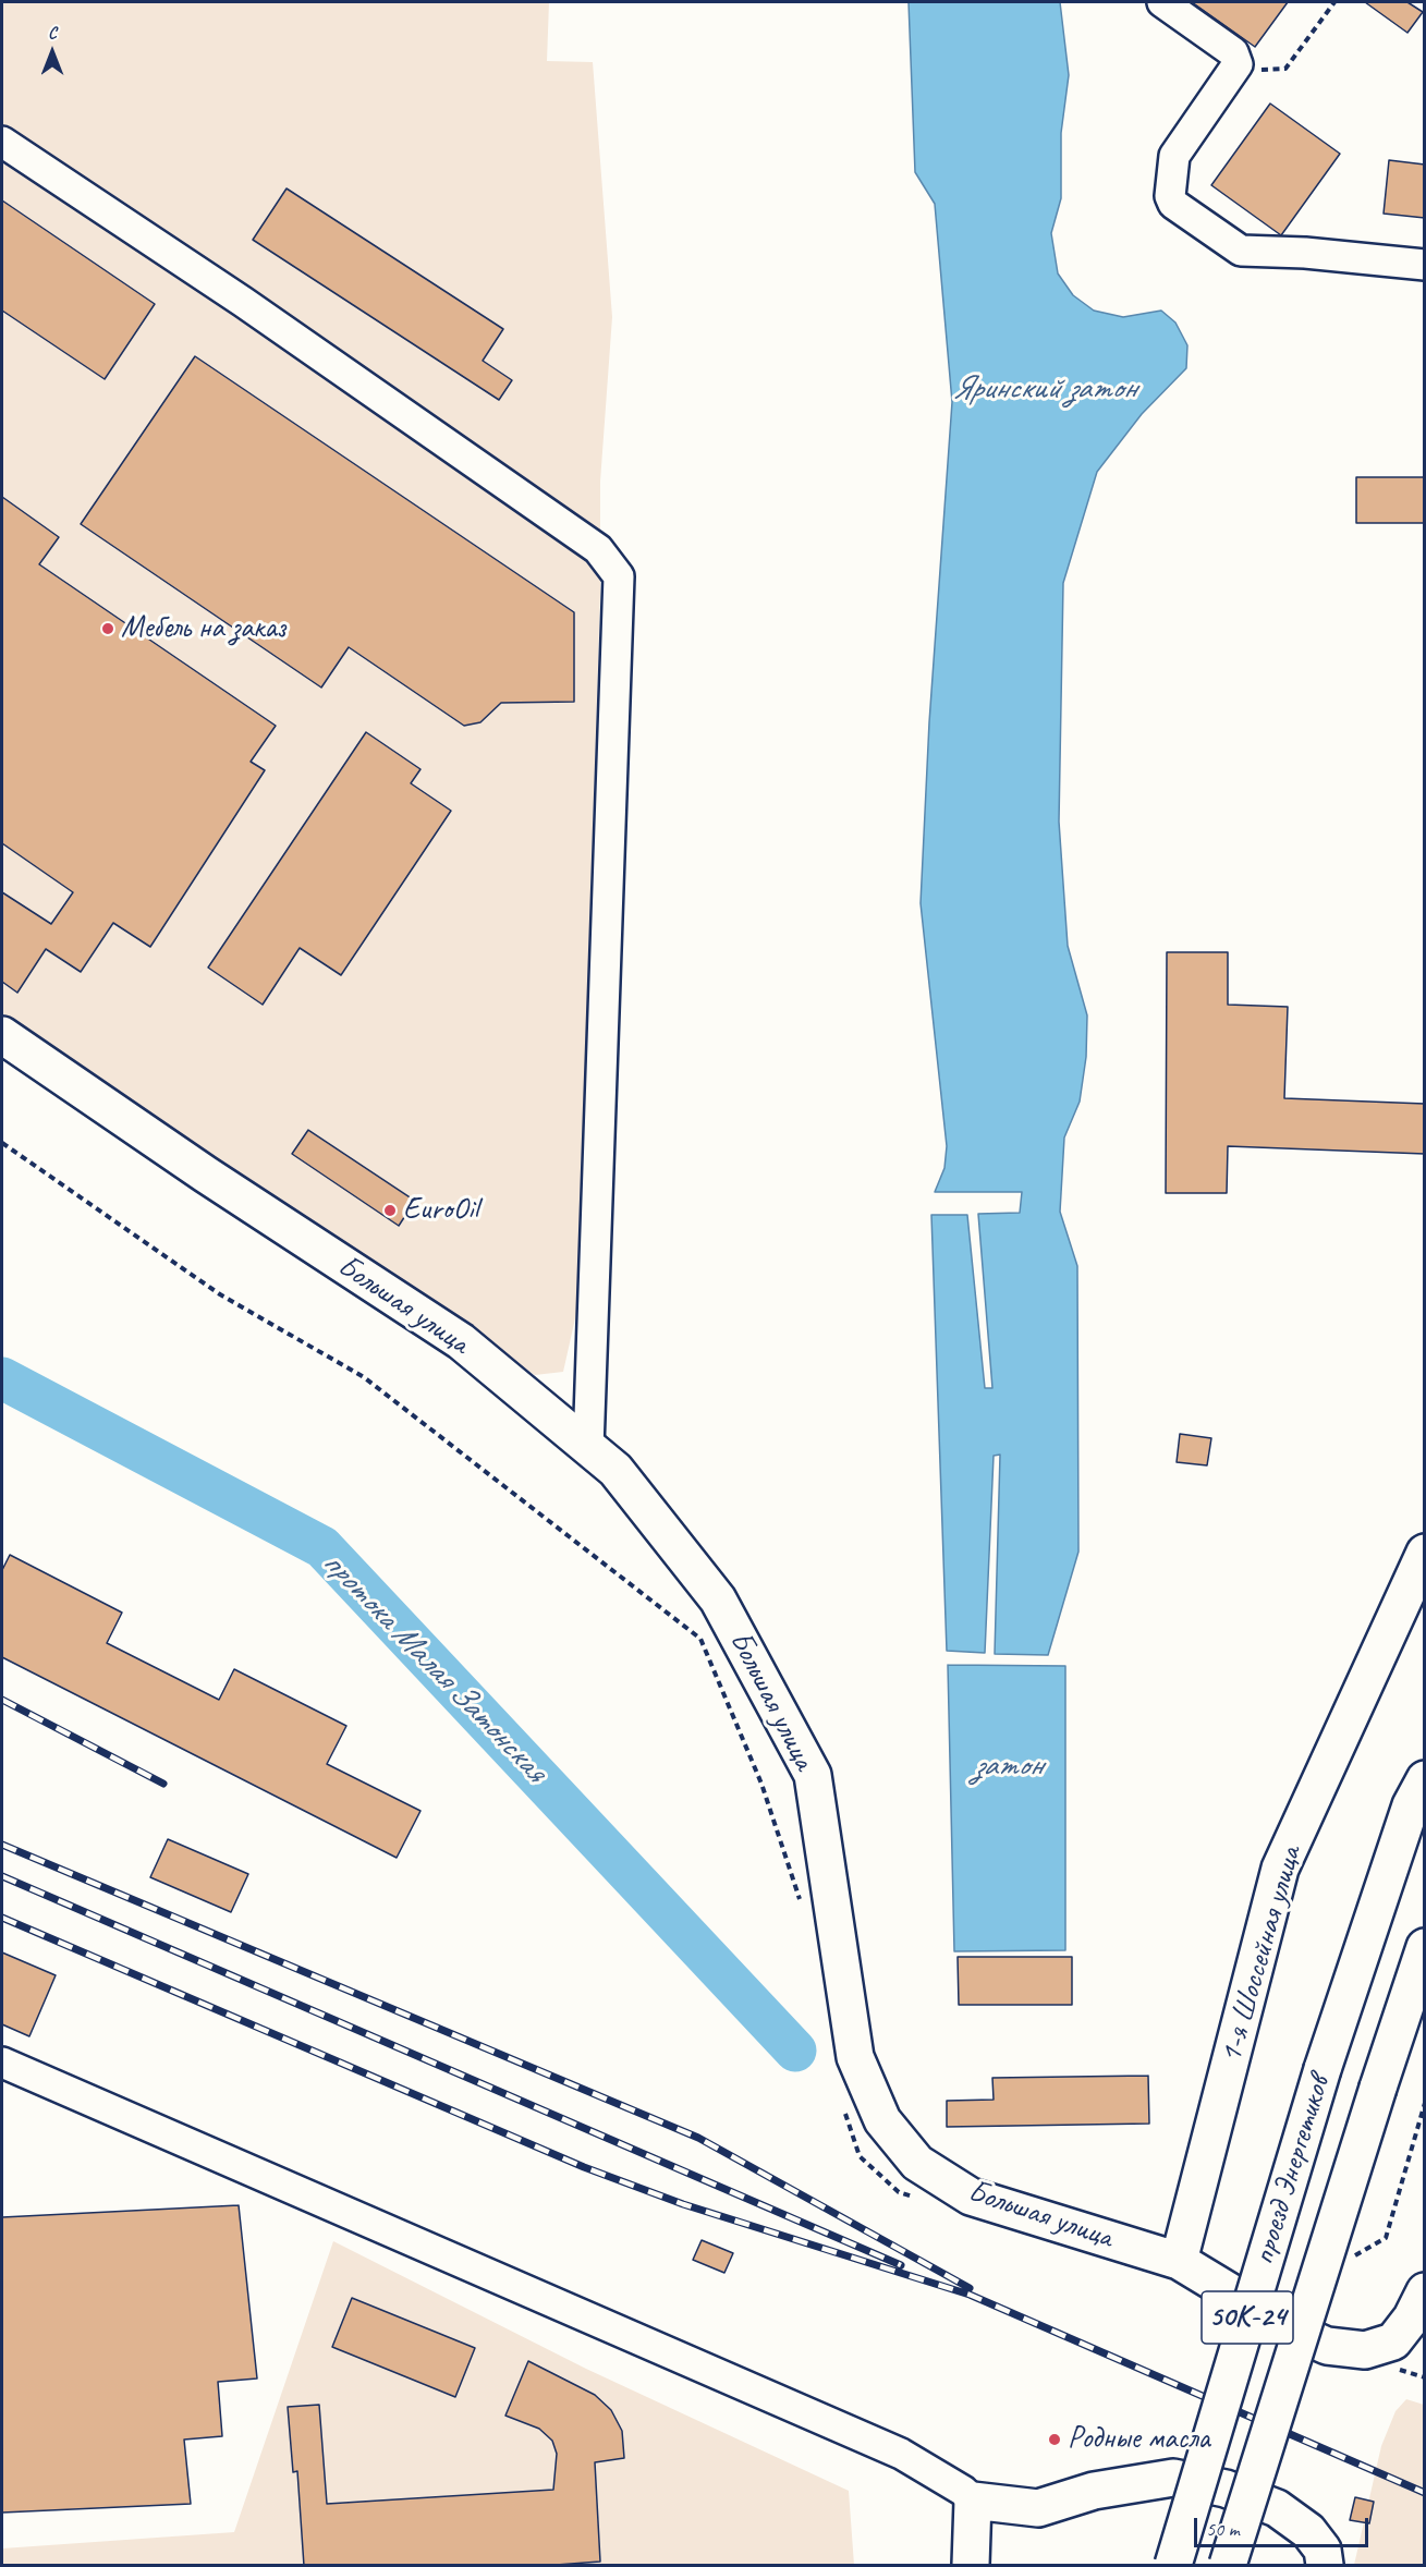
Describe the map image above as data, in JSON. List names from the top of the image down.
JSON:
{
  "streets": {
    "main road": [
      "Большая улица",
      "1-я Шоссейная улица",
      "проезд Энергетиков",
      "50К-24"
    ]
  },
  "crossings": [
    ["Большая улица", "1-я Шоссейная улица"]
  ],
  "water": ["Яринский затон", "протока Малая Затонская", "затон"],
  "places": ["Мебель на заказ", "EuroOil", "Родные масла"],
  "scale_bar": "50 m",
  "north": "top"
}
